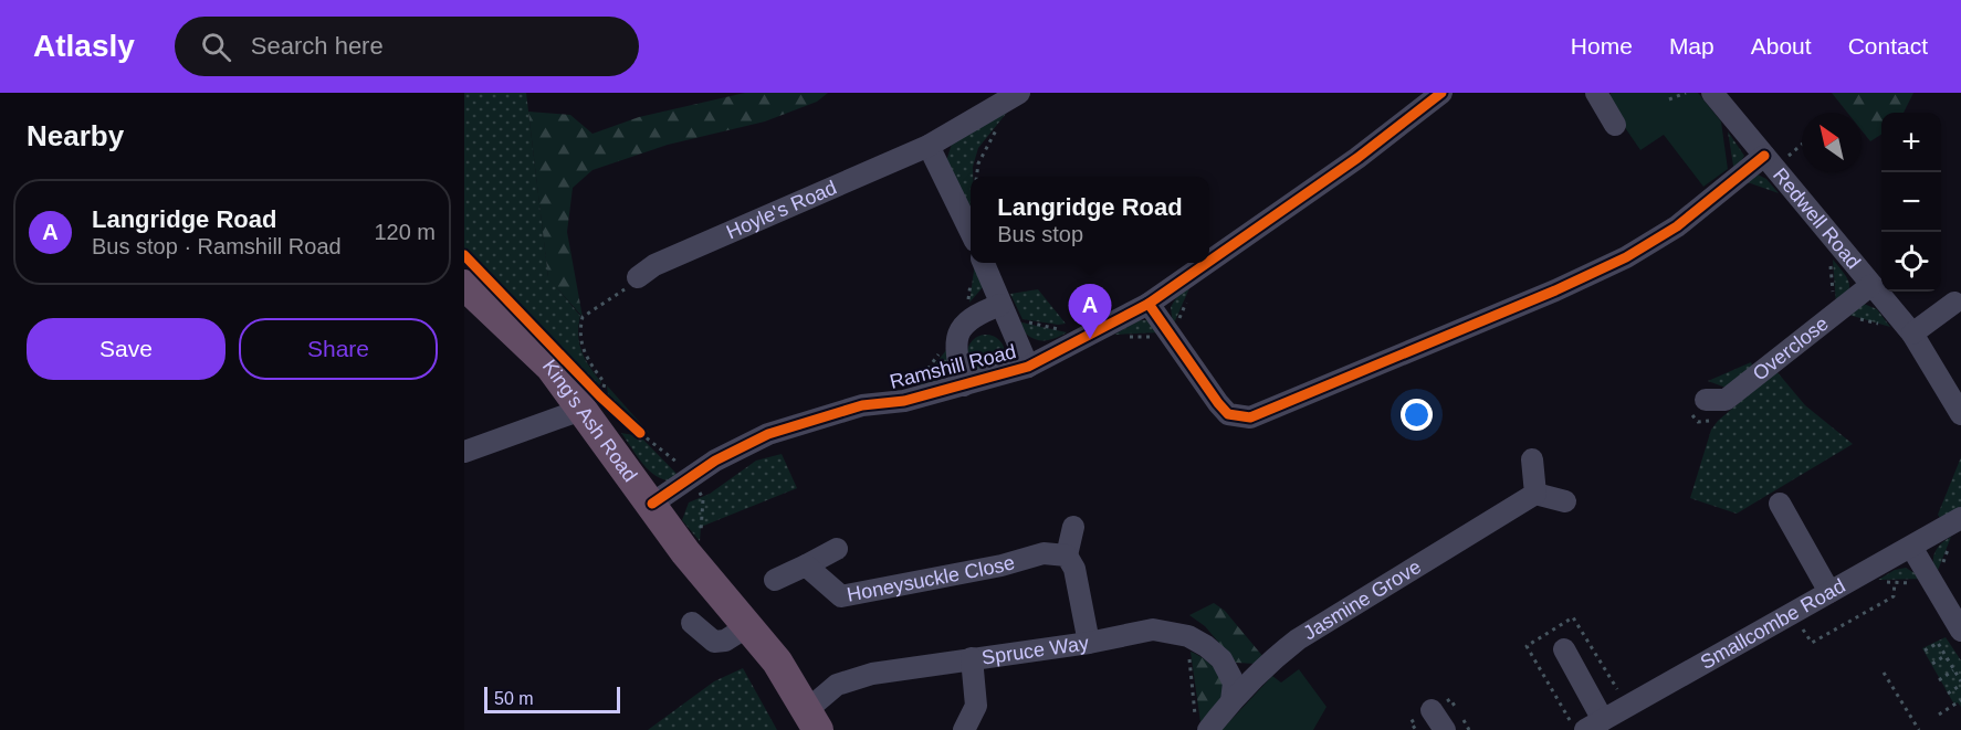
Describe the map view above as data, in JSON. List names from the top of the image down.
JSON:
{
  "streets": {
    "highway": ["King's Ash Road"],
    "street": [
      "Hoyle's Road",
      "Redwell Road",
      "Overclose",
      "Ramshill Road",
      "Honeysuckle Close",
      "Jasmine Grove",
      "Smallcombe Road",
      "Spruce Way"
    ]
  },
  "crossings": [
    ["Redwell Road", "Overclose"],
    ["Ramshill Road", "King's Ash Road"],
    ["King's Ash Road", "Spruce Way"],
    ["Jasmine Grove", "Spruce Way"]
  ],
  "scale_bar": "50 m",
  "north": "top left",
  "page": {
    "header": "Atlasly",
    "search": "Search here",
    "nav": [
      "Home",
      "Map",
      "About",
      "Contact"
    ],
    "heading": "Nearby",
    "map_buttons": ["+", "−"],
    "popup": ["Langridge Road", "Bus stop"],
    "list": [
      {
        "mark": "A",
        "name": "Langridge Road",
        "note": "Bus stop · Ramshill Road",
        "value": "120 m"
      }
    ],
    "pins": "A",
    "buttons": ["Save", "Share"],
    "scale": "50 m"
  }
}
